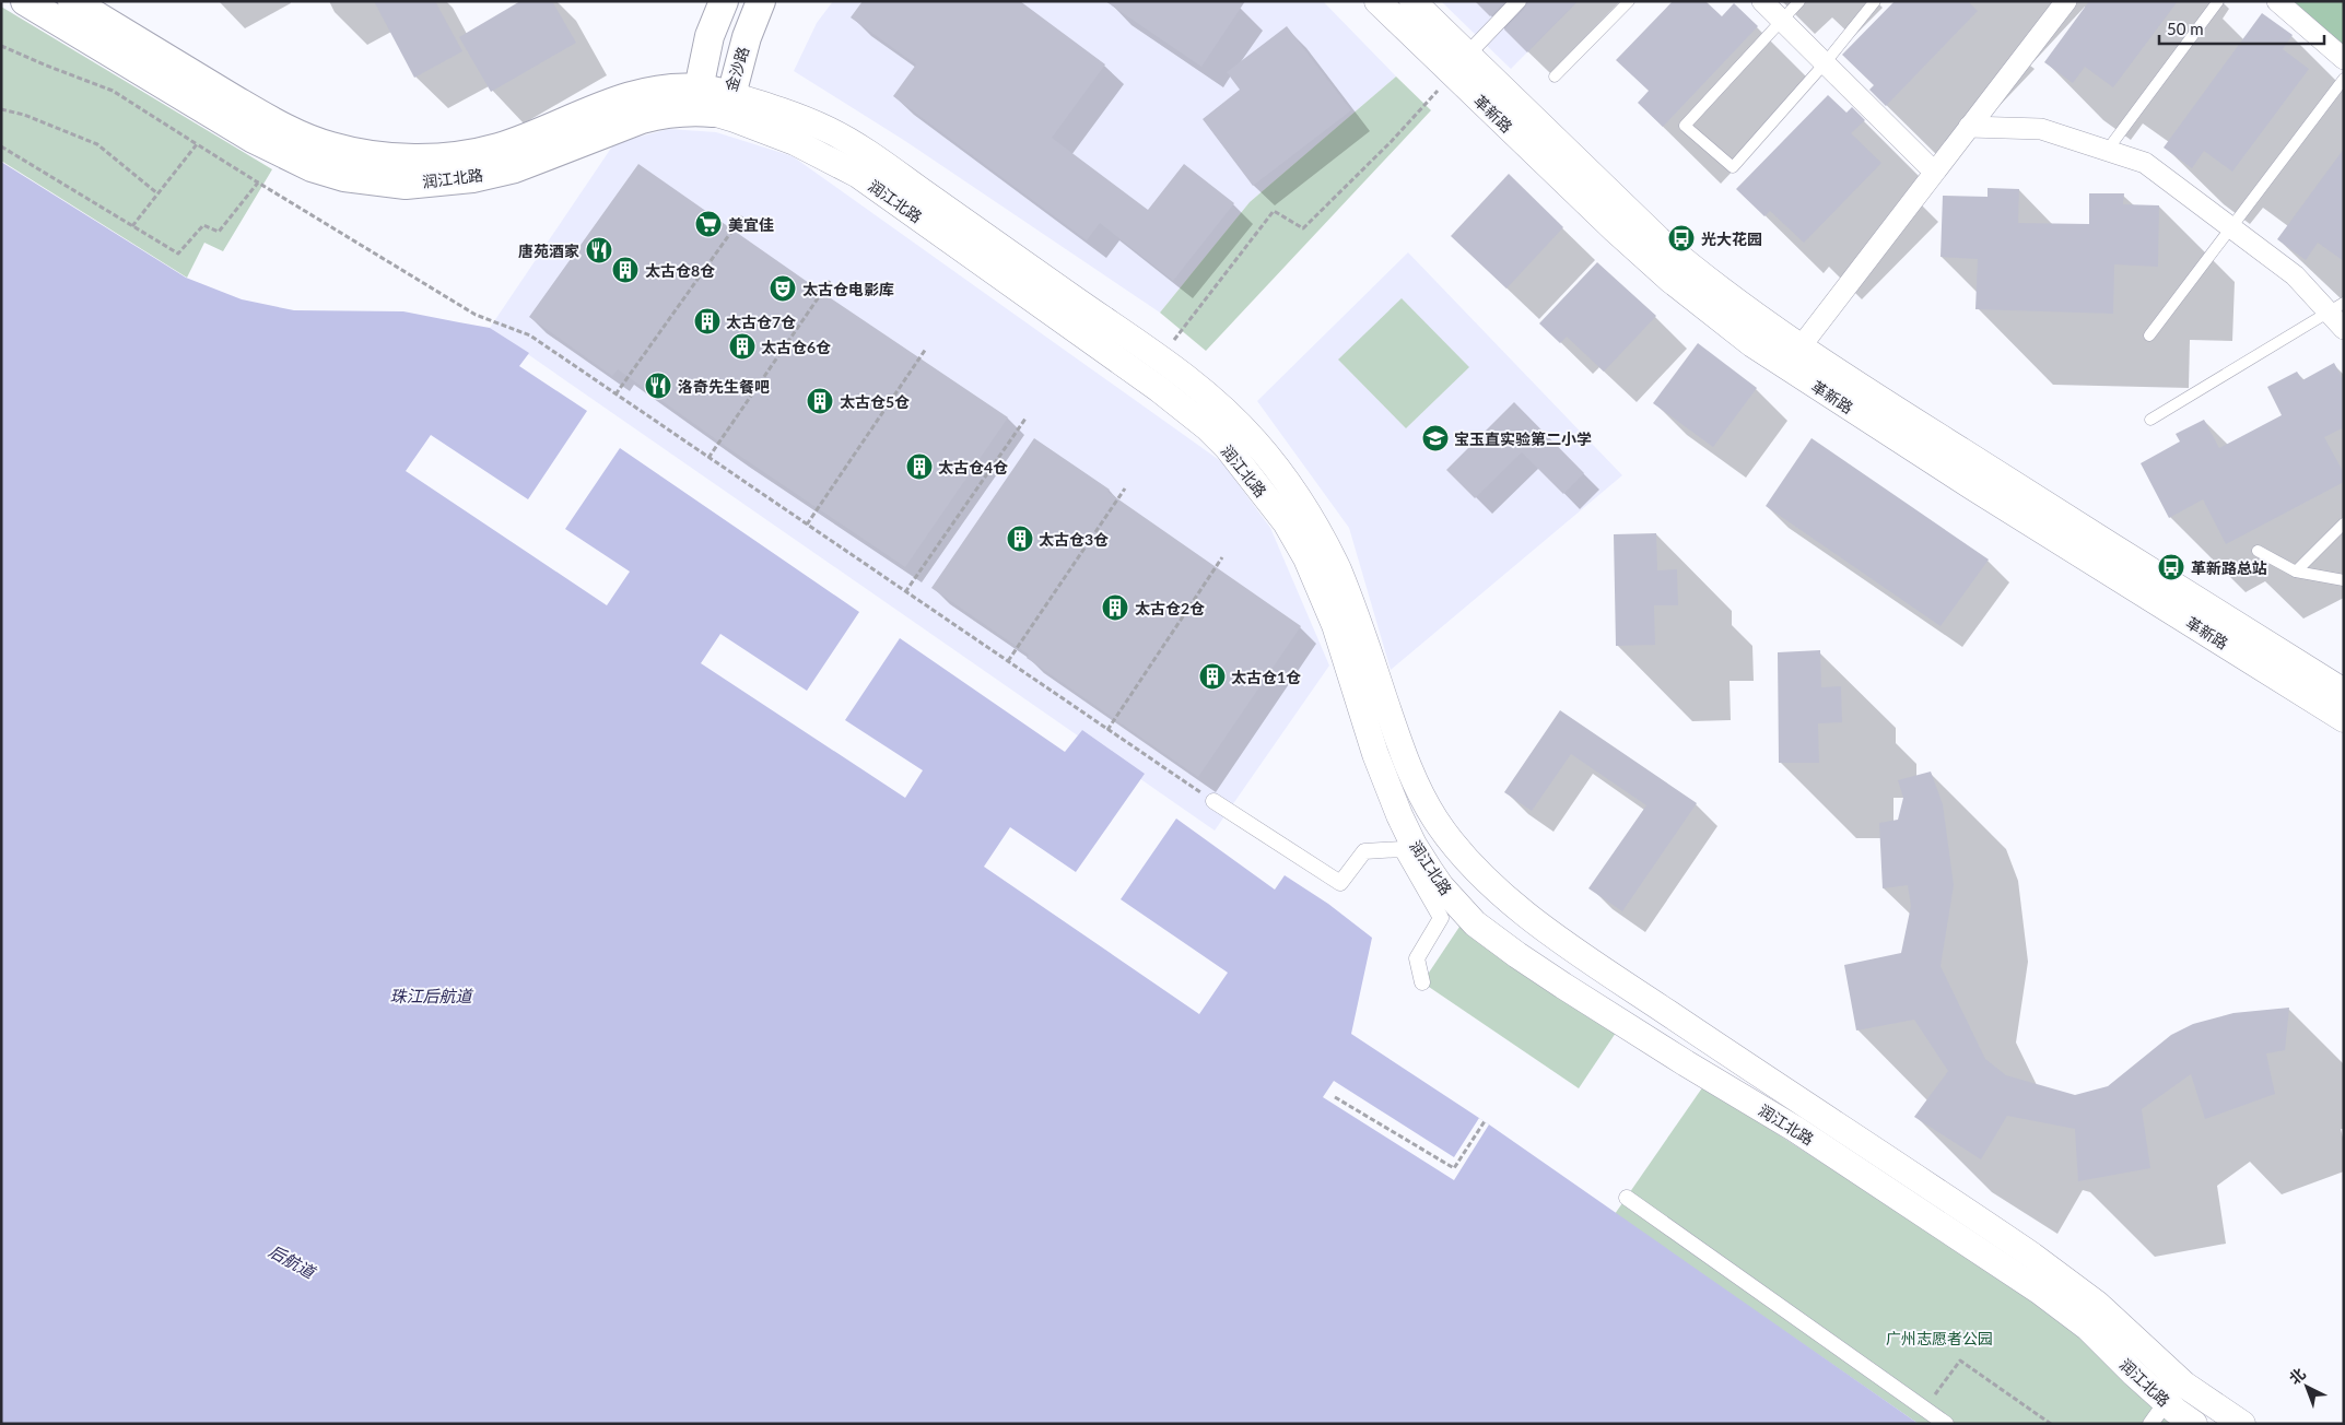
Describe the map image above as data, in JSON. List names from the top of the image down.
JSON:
{
  "streets": {
    "main road": ["金沙路", "润江北路"],
    "street": ["革新路"]
  },
  "crossings": [
    ["金沙路", "润江北路"]
  ],
  "water": ["珠江后航道", "后航道"],
  "parks": ["广州志愿者公园"],
  "places": {
    "supermarket": ["美宜佳"],
    "bus stop": ["光大花园", "革新路总站"],
    "restaurant": ["唐苑酒家", "洛奇先生餐吧"],
    "building": [
      "太古仓8仓",
      "太古仓7仓",
      "太古仓6仓",
      "太古仓5仓",
      "太古仓4仓",
      "太古仓3仓",
      "太古仓2仓",
      "太古仓1仓"
    ],
    "theatre": ["太古仓电影库"],
    "school or university": ["宝玉直实验第二小学"]
  },
  "scale_bar": "50 m",
  "north": "top left"
}
